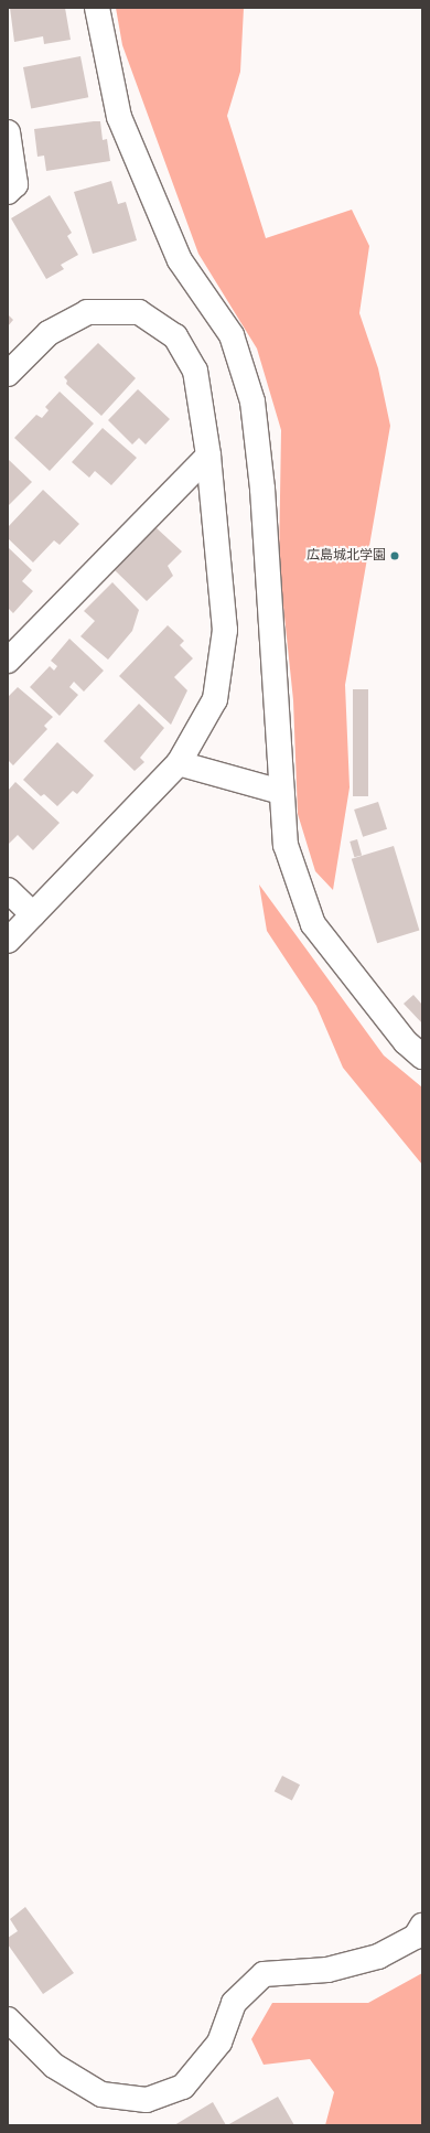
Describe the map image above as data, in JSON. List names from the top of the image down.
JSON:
{
  "places": ["広島城北学園"]
}
